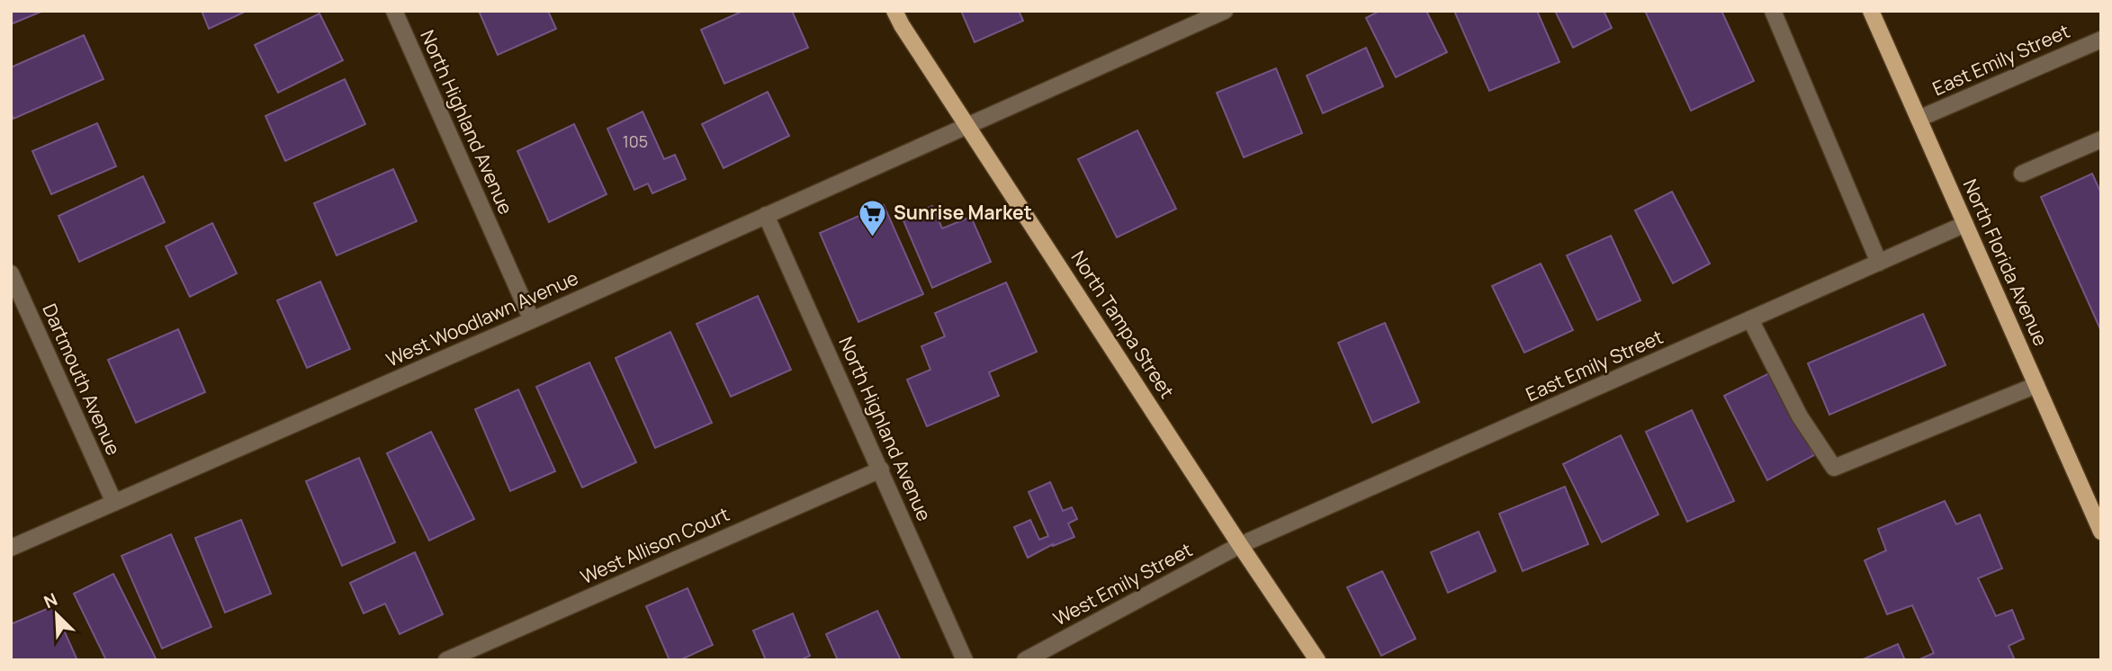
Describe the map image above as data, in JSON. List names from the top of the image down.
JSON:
{
  "streets": {
    "main road": ["North Florida Avenue", "North Tampa Street"],
    "street": [
      "East Emily Street",
      "North Highland Avenue",
      "West Woodlawn Avenue",
      "Dartmouth Avenue",
      "West Allison Court",
      "West Emily Street"
    ]
  },
  "crossings": [
    ["East Emily Street", "North Florida Avenue"],
    ["East Emily Street", "North Tampa Street"],
    ["East Emily Street", "West Emily Street"],
    ["North Highland Avenue", "West Woodlawn Avenue"],
    ["North Highland Avenue", "West Allison Court"],
    ["West Woodlawn Avenue", "North Tampa Street"],
    ["West Woodlawn Avenue", "Dartmouth Avenue"],
    ["North Tampa Street", "West Emily Street"]
  ],
  "places": {
    "supermarket": ["Sunrise Market"]
  },
  "house_numbers": ["105"],
  "north": "top left"
}
